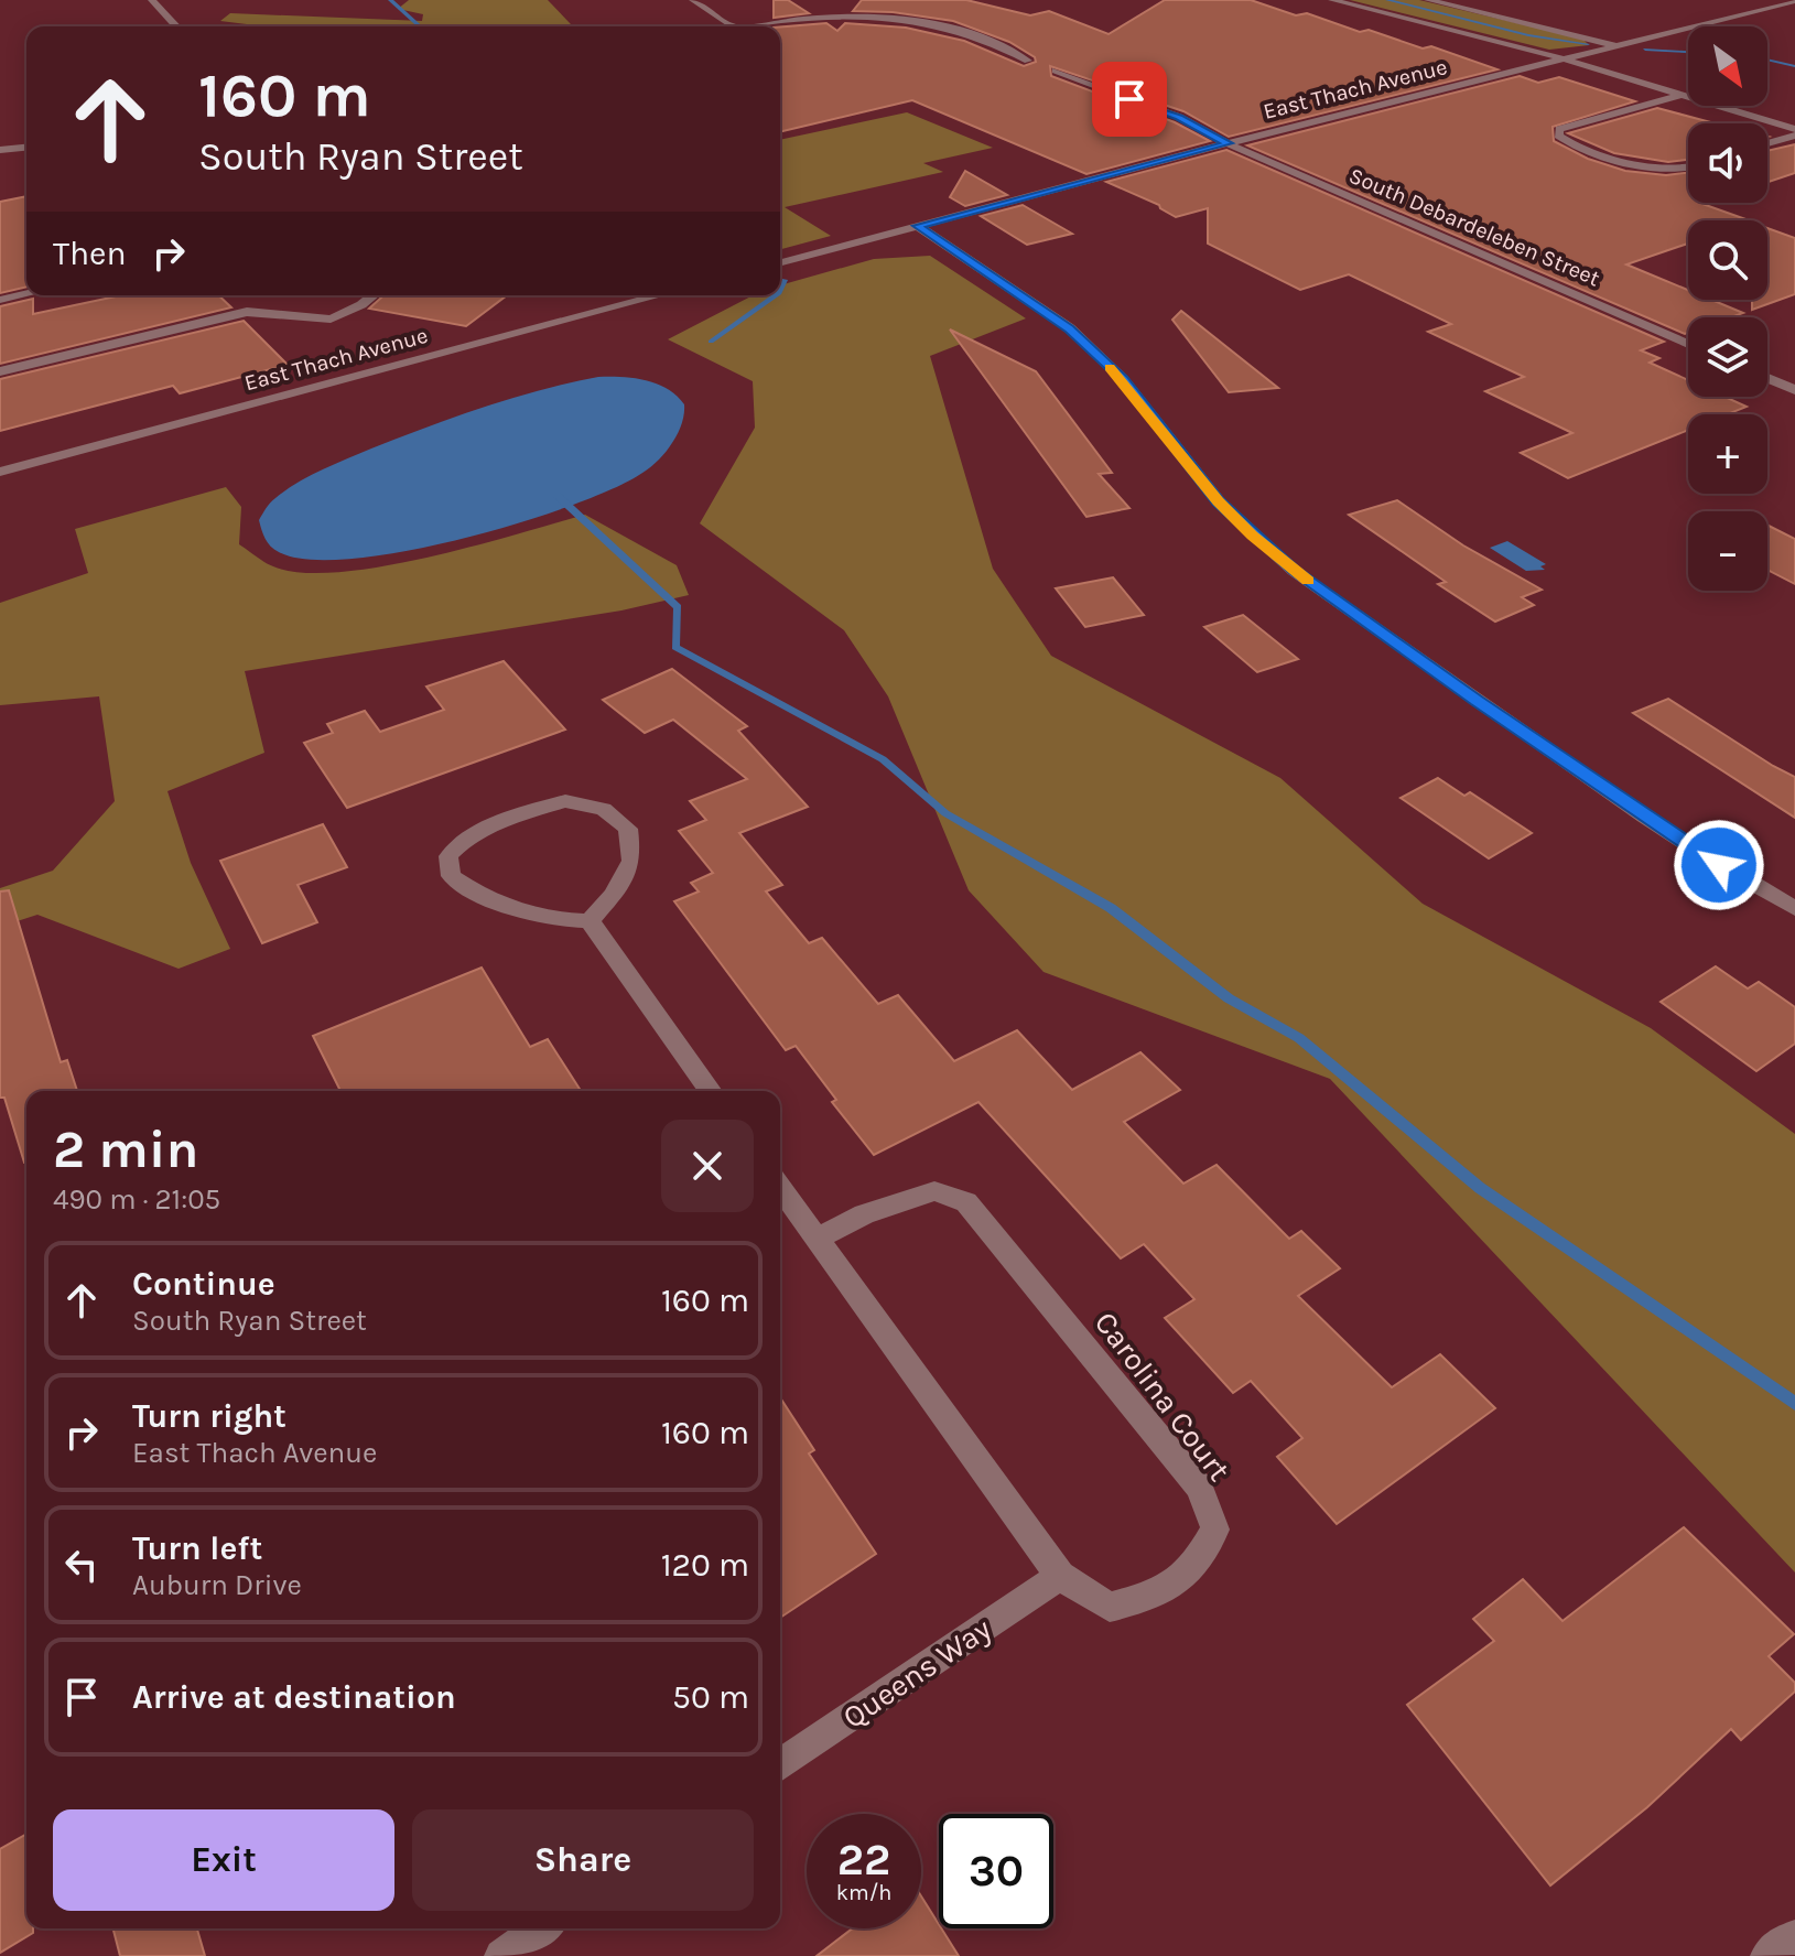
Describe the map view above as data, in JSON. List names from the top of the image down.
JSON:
{
  "streets": {
    "street": [
      "East Thach Avenue",
      "South Debardeleben Street",
      "Carolina Court",
      "Queens Way"
    ]
  },
  "crossings": [
    ["East Thach Avenue", "South Debardeleben Street"],
    ["Carolina Court", "Queens Way"]
  ],
  "north": "bottom right",
  "page": {
    "map_buttons": ["+", "−"],
    "turn": ["160 m", "South Ryan Street"],
    "then": "Then",
    "heading": ["2 min", "490 m · 21:05"],
    "list": [
      {
        "name": "Continue",
        "note": "South Ryan Street",
        "value": "160 m"
      },
      {
        "name": "Turn right",
        "note": "East Thach Avenue",
        "value": "160 m"
      },
      {
        "name": "Turn left",
        "note": "Auburn Drive",
        "value": "120 m"
      },
      {
        "name": "Arrive at destination",
        "value": "50 m"
      }
    ],
    "buttons": ["Exit", "Share"],
    "speed": "22 km/h",
    "limit": "30"
  }
}
